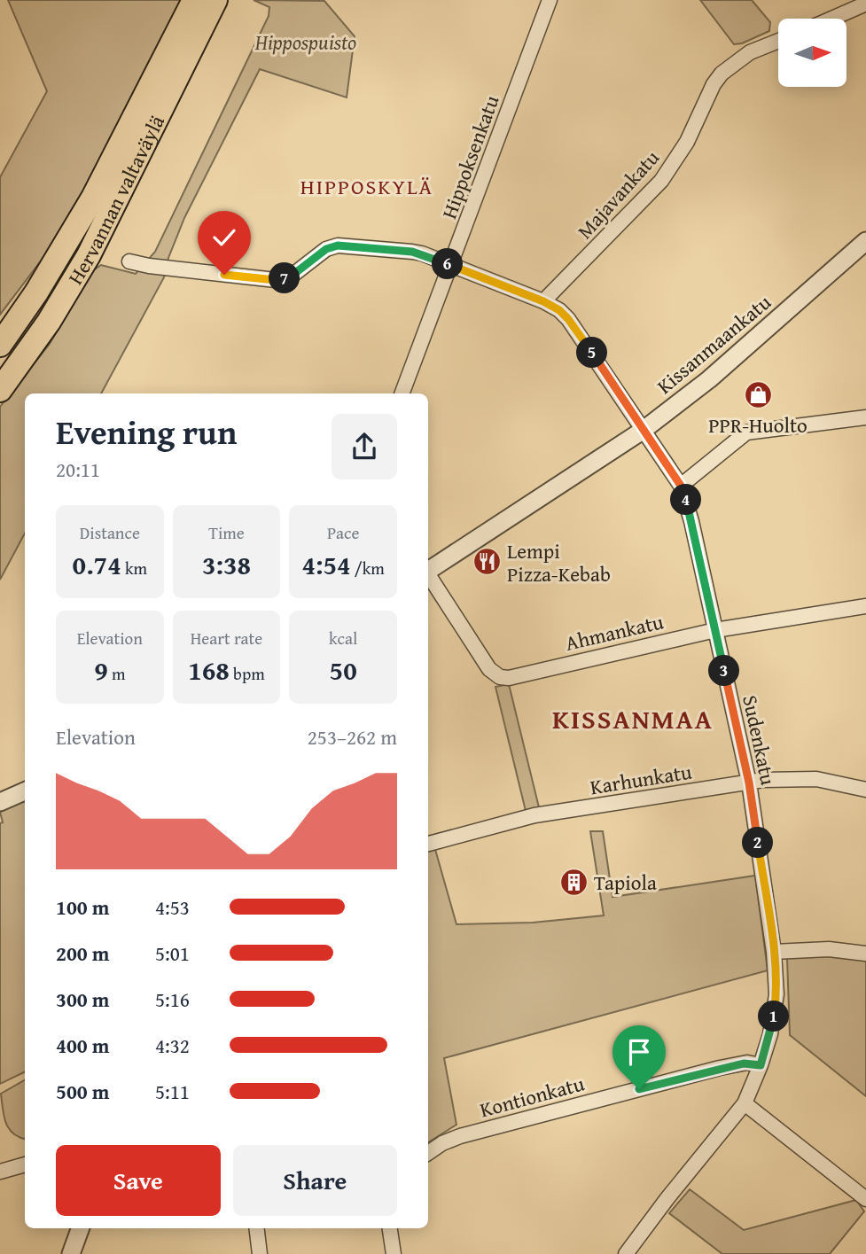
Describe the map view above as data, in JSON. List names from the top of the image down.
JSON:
{
  "streets": {
    "highway": ["Hervannan valtaväylä"],
    "street": [
      "Hippoksenkatu",
      "Majavankatu",
      "Kissanmaankatu",
      "Ahmankatu",
      "Sudenkatu",
      "Karhunkatu",
      "Kontionkatu"
    ]
  },
  "crossings": [
    ["Hippoksenkatu", "Sudenkatu"],
    ["Majavankatu", "Sudenkatu"],
    ["Kissanmaankatu", "Sudenkatu"],
    ["Ahmankatu", "Sudenkatu"],
    ["Sudenkatu", "Karhunkatu"],
    ["Sudenkatu", "Kontionkatu"]
  ],
  "districts": ["HIPPOSKYLÄ", "KISSANMAA"],
  "parks": ["Hippospuisto"],
  "places": {
    "shop": ["PPR-Huolto"],
    "restaurant": ["Lempi Pizza-Kebab"],
    "building": ["Tapiola"]
  },
  "north": "right",
  "page": {
    "pins": [
      "6",
      "7",
      "5",
      "4",
      "3",
      "2",
      "1"
    ],
    "heading": ["Evening run", "20:11"],
    "stats": [
      ["Distance", "0.74 km"],
      ["Time", "3:38"],
      ["Pace", "4:54 /km"],
      ["Elevation", "9 m"],
      ["Heart rate", "168 bpm"],
      ["kcal", "50"]
    ],
    "chart": ["Elevation", "253–262 m"],
    "list": [
      {
        "name": "100 m",
        "note": "4:53"
      },
      {
        "name": "200 m",
        "note": "5:01"
      },
      {
        "name": "300 m",
        "note": "5:16"
      },
      {
        "name": "400 m",
        "note": "4:32"
      },
      {
        "name": "500 m",
        "note": "5:11"
      }
    ],
    "buttons": ["Save", "Share"]
  }
}
